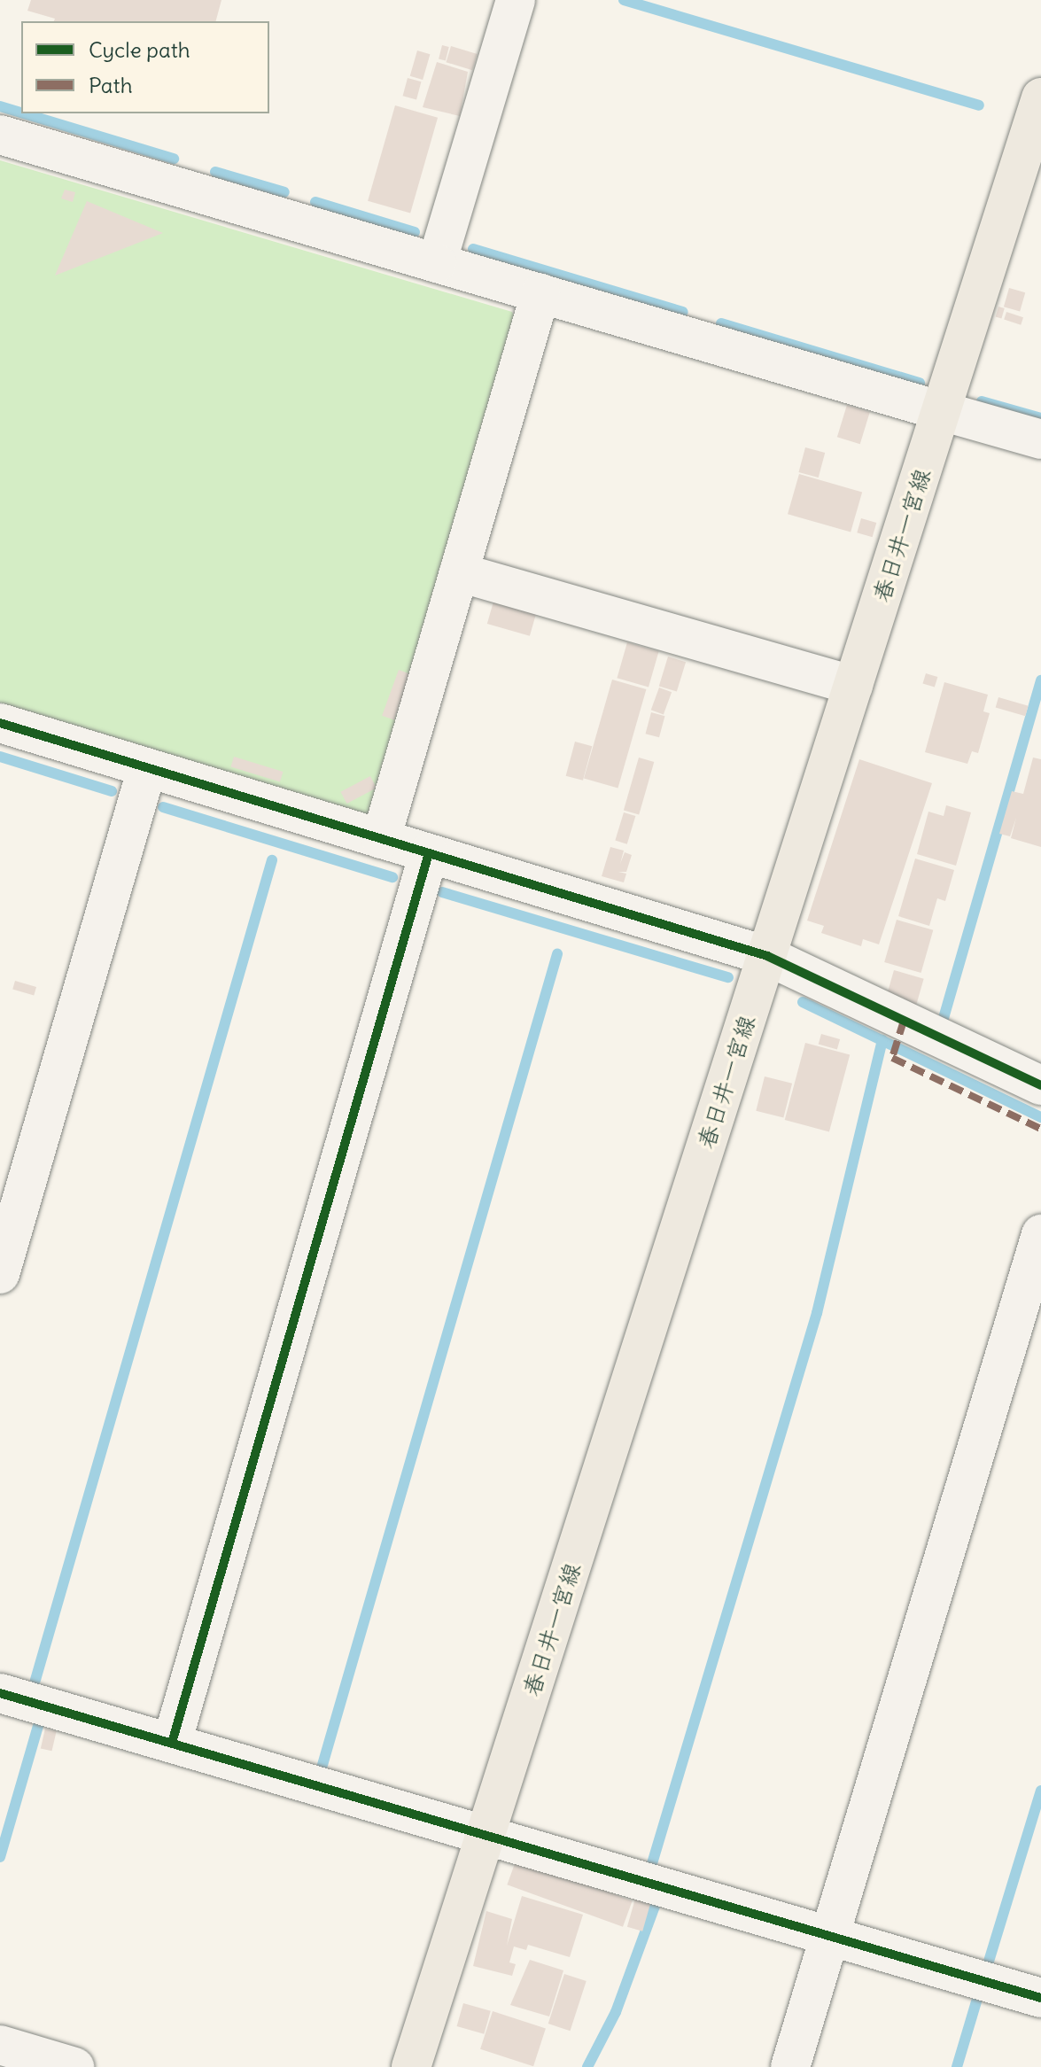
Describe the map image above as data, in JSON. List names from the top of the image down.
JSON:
{
  "streets": {
    "main road": ["春日井一宮線"]
  },
  "legend": ["Cycle path", "Path"]
}
